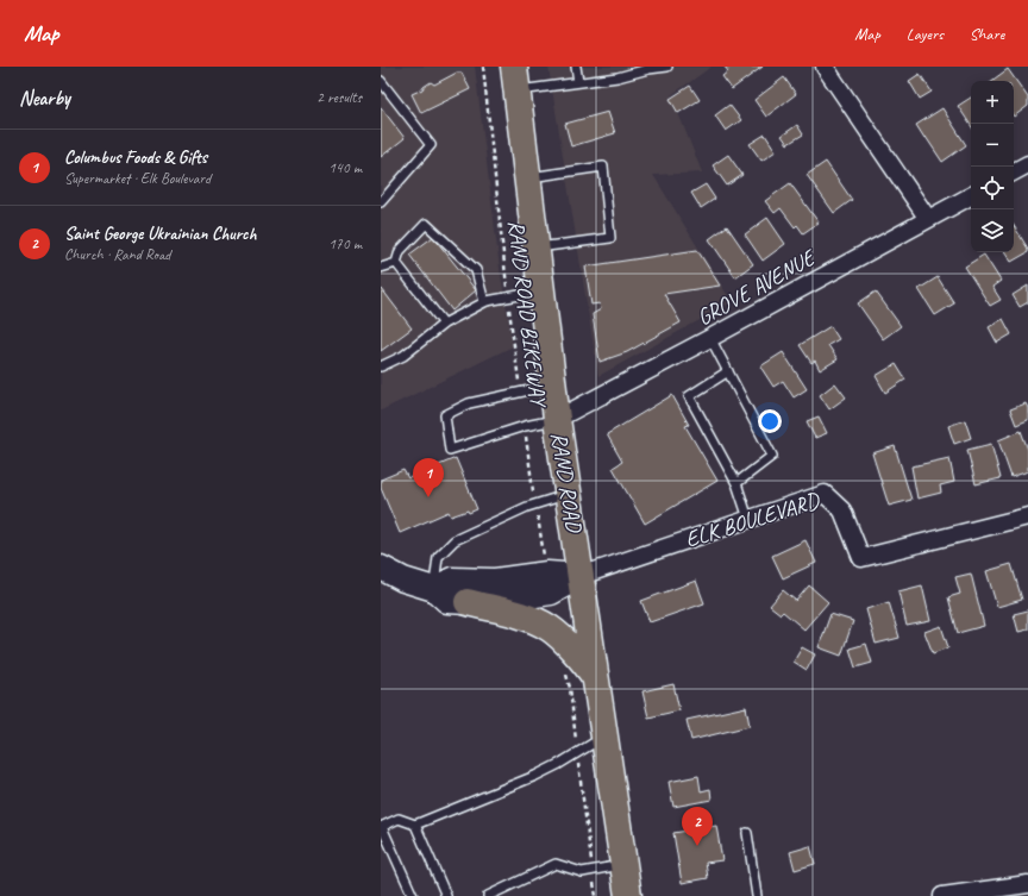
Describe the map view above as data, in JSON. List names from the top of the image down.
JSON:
{
  "streets": {
    "main road": ["RAND ROAD", "ELK BOULEVARD"],
    "street": ["GROVE AVENUE"],
    "path": ["RAND ROAD BIKEWAY"]
  },
  "crossings": [
    ["GROVE AVENUE", "RAND ROAD"],
    ["RAND ROAD", "ELK BOULEVARD"]
  ],
  "page": {
    "header": "Map",
    "nav": ["Map", "Layers", "Share"],
    "heading": ["Nearby", "2 results"],
    "map_buttons": ["+", "−"],
    "list": [
      {
        "mark": "1",
        "name": "Columbus Foods & Gifts",
        "note": "Supermarket · Elk Boulevard",
        "value": "140 m"
      },
      {
        "mark": "2",
        "name": "Saint George Ukrainian Church",
        "note": "Church · Rand Road",
        "value": "170 m"
      }
    ],
    "pins": ["1", "2"]
  }
}
